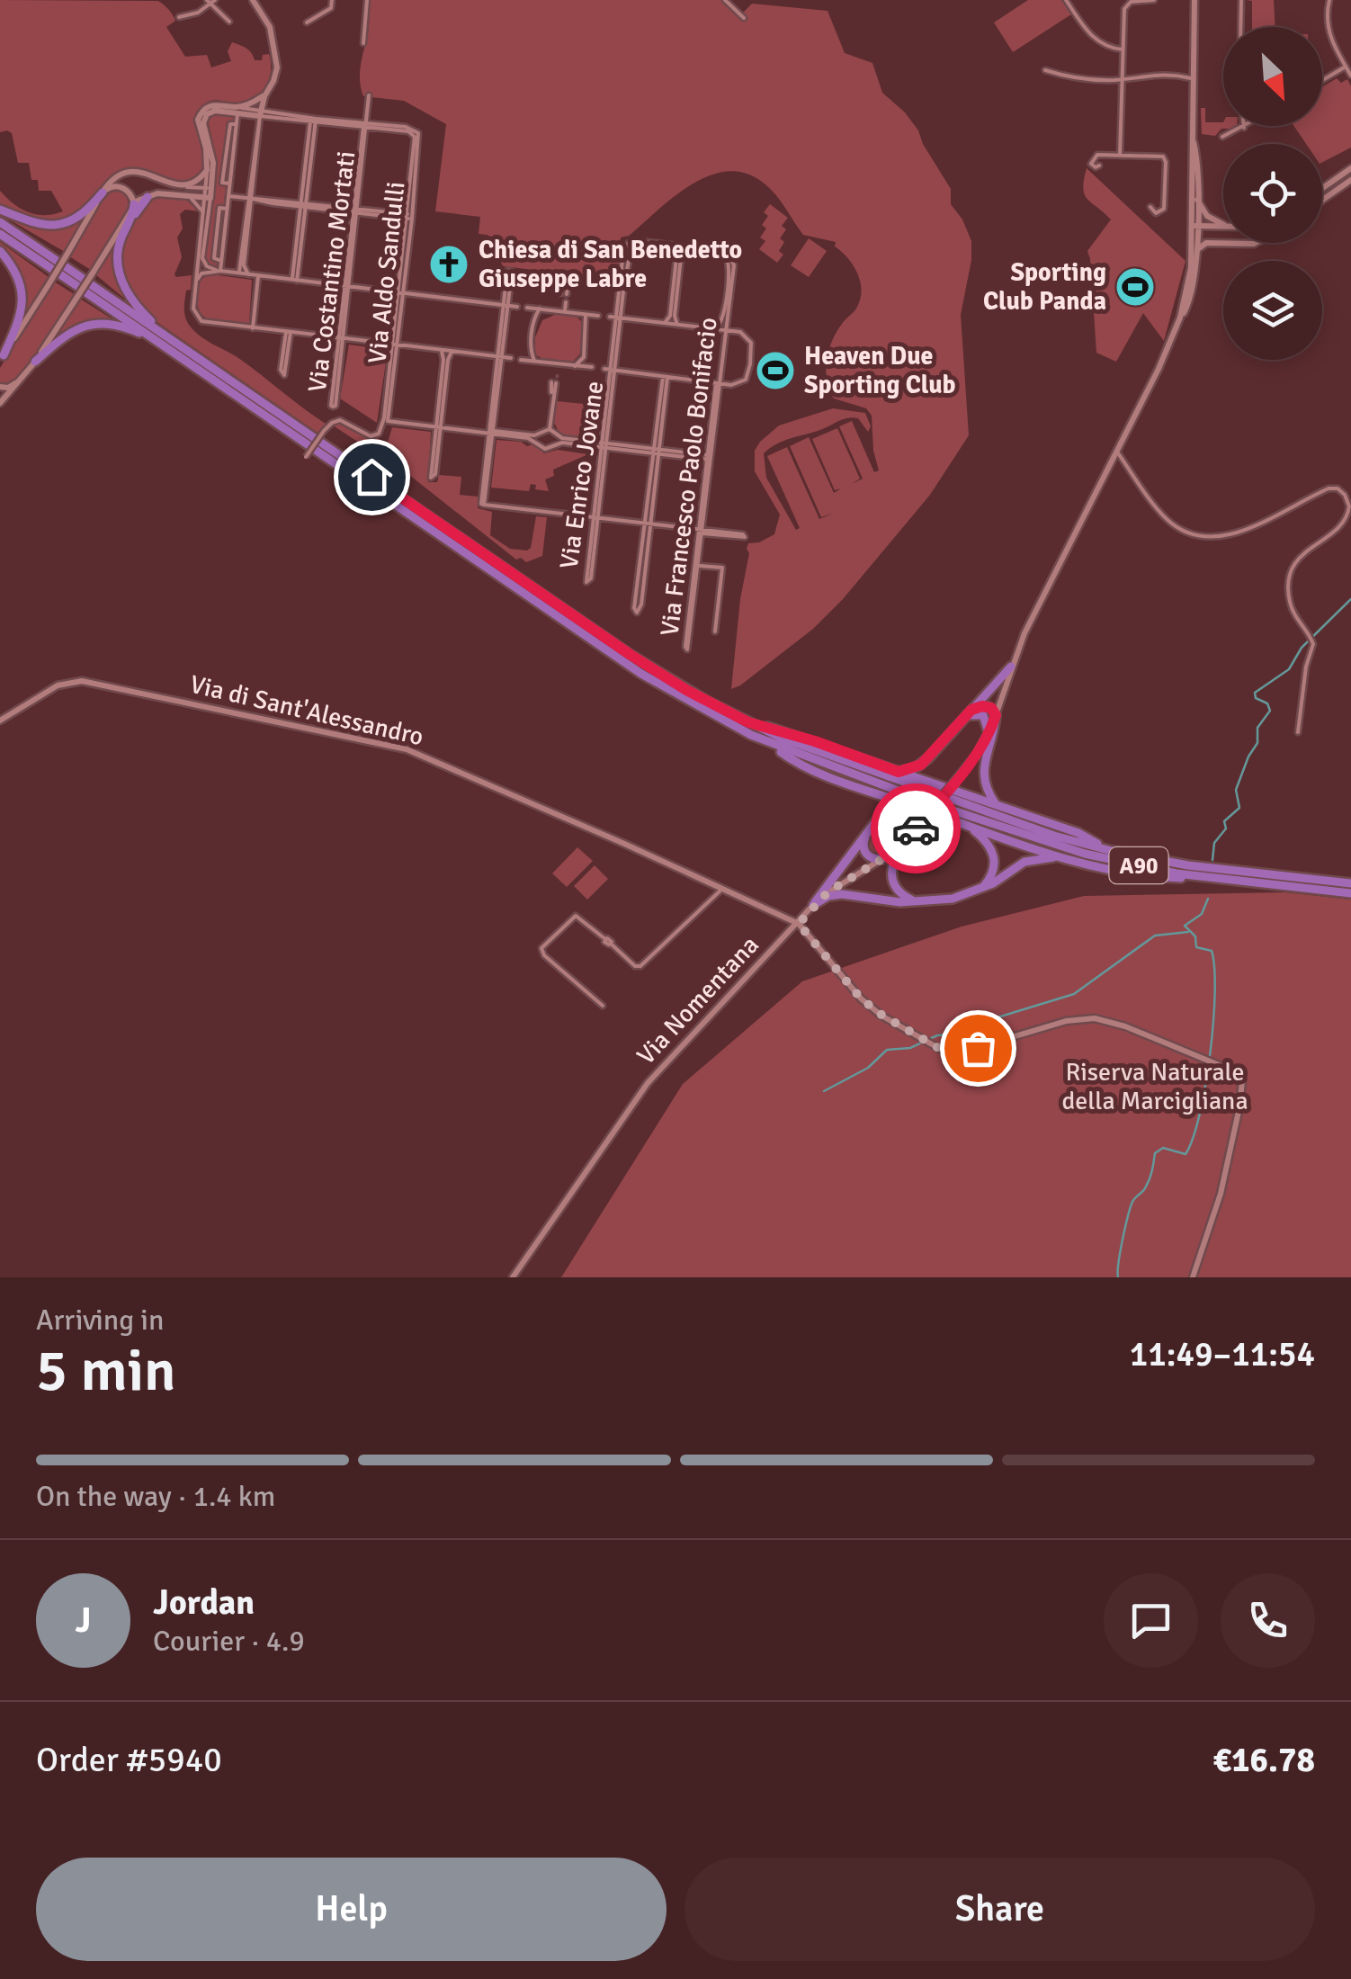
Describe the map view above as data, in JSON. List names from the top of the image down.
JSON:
{
  "streets": {
    "highway": ["A90"],
    "main road": ["Via di Sant'Alessandro", "Via Nomentana"],
    "street": [
      "Via Costantino Mortati",
      "Via Aldo Sandulli",
      "Via Enrico Jovane",
      "Via Francesco Paolo Bonifacio"
    ]
  },
  "crossings": [
    ["Via Costantino Mortati", "Via Aldo Sandulli"],
    ["Via di Sant'Alessandro", "Via Nomentana"]
  ],
  "parks": ["Riserva Naturale della Marcigliana"],
  "places": {
    "church": ["Chiesa di San Benedetto Giuseppe Labre"],
    "sports": ["Sporting Club Panda", "Heaven Due Sporting Club"]
  },
  "north": "bottom right",
  "page": {
    "heading": ["5 min", "Arriving in", "11:49–11:54"],
    "panel": [
      "Jordan",
      "Courier · 4.9",
      "Order #5940",
      "€16.78"
    ],
    "bar": "On the way · 1.4 km",
    "round": "J",
    "buttons": ["Help", "Share"]
  }
}
